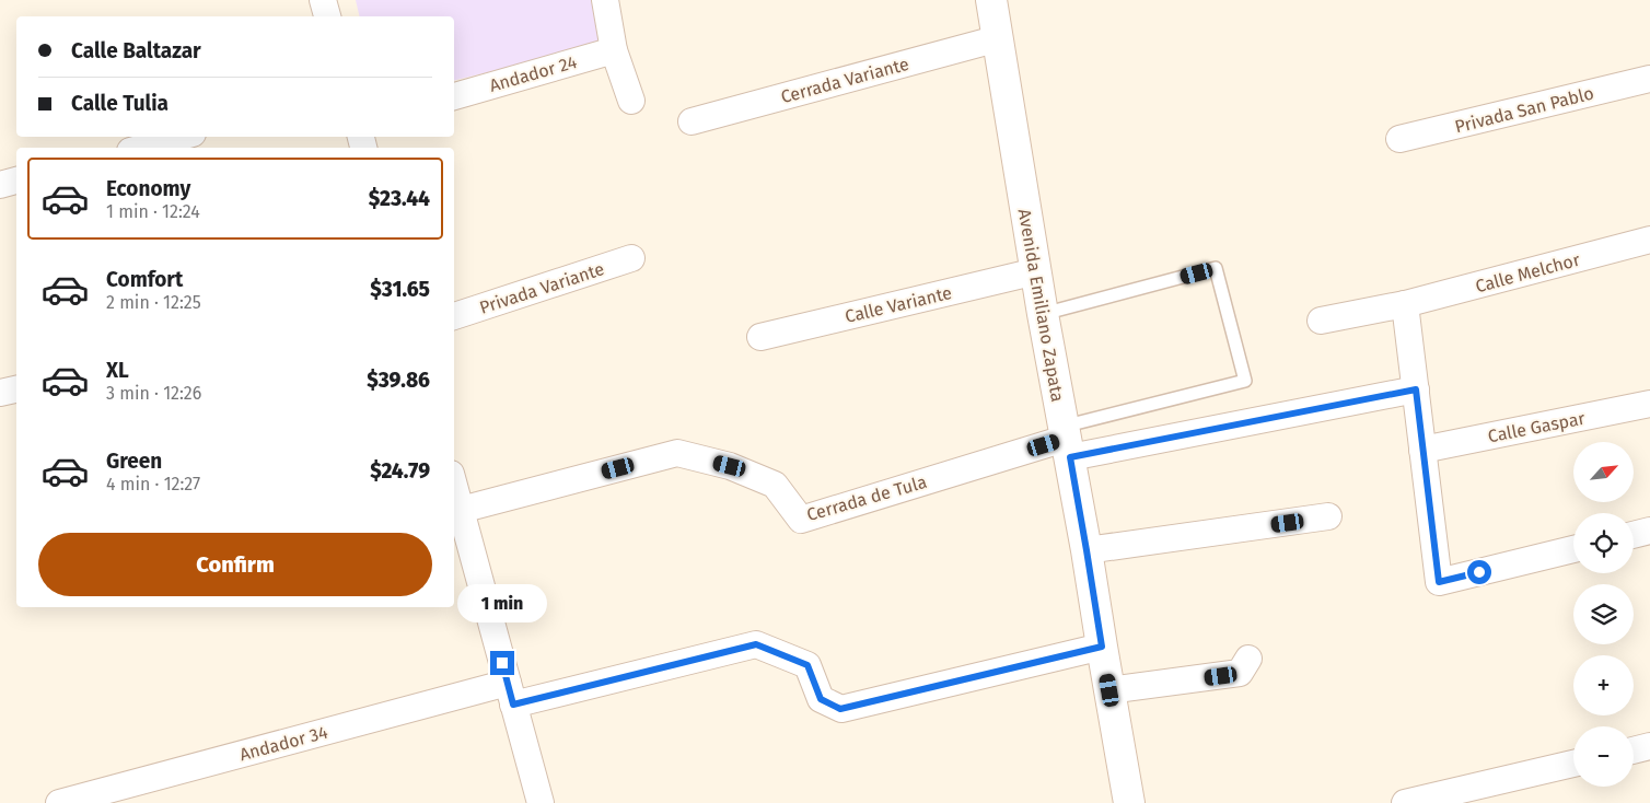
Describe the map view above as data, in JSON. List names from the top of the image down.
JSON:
{
  "streets": {
    "main road": ["Avenida Emiliano Zapata"],
    "street": [
      "Andador 24",
      "Cerrada Variante",
      "Privada San Pablo",
      "Calle Melchor",
      "Privada Variante",
      "Calle Variante",
      "Calle Gaspar",
      "Cerrada de Tula",
      "Andador 34"
    ]
  },
  "crossings": [
    ["Cerrada Variante", "Avenida Emiliano Zapata"],
    ["Calle Variante", "Avenida Emiliano Zapata"],
    ["Avenida Emiliano Zapata", "Cerrada de Tula"],
    ["Avenida Emiliano Zapata", "Andador 34"]
  ],
  "north": "top right",
  "page": {
    "banner": ["Calle Baltazar", "Calle Tulia"],
    "list": [
      {
        "name": "Economy",
        "note": "1 min · 12:24",
        "value": "$23.44"
      },
      {
        "name": "Comfort",
        "note": "2 min · 12:25",
        "value": "$31.65"
      },
      {
        "name": "XL",
        "note": "3 min · 12:26",
        "value": "$39.86"
      },
      {
        "name": "Green",
        "note": "4 min · 12:27",
        "value": "$24.79"
      }
    ],
    "map_buttons": ["+", "−"],
    "buttons": "Confirm",
    "bubble": "1 min"
  }
}
